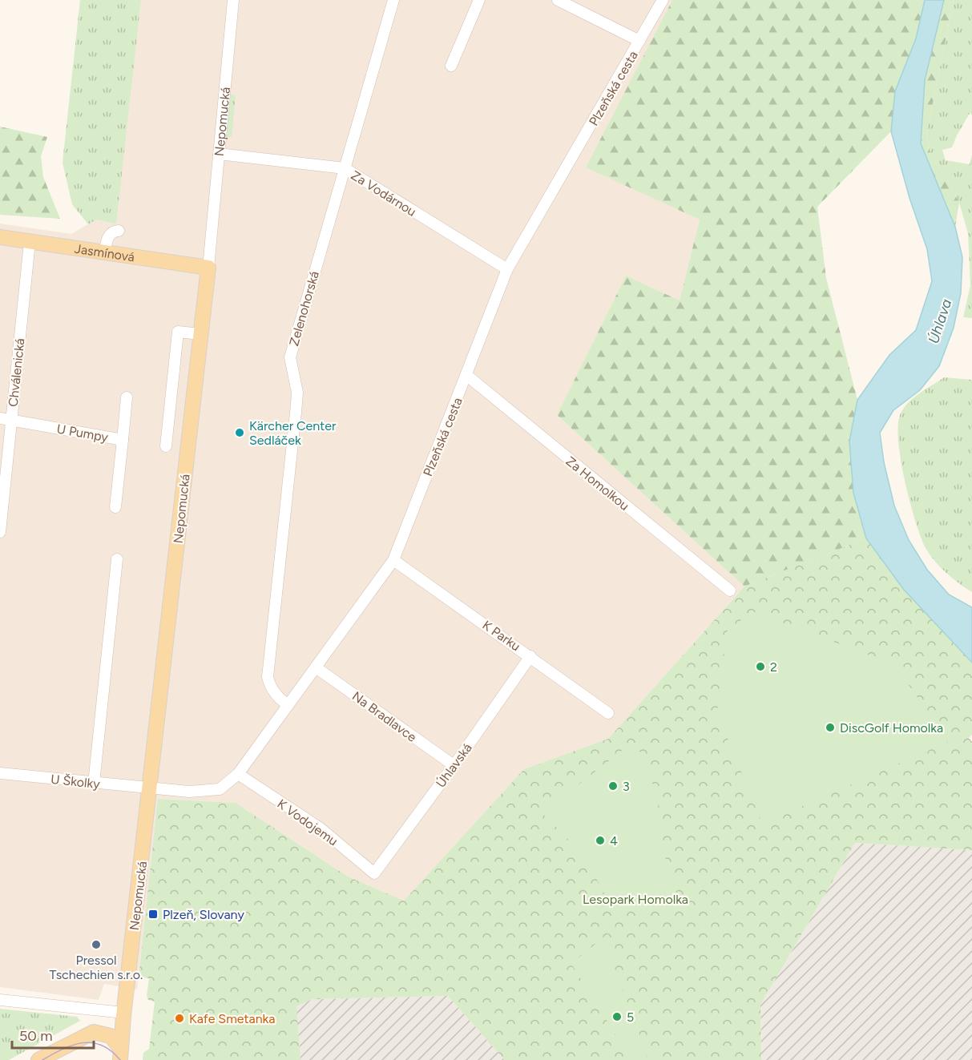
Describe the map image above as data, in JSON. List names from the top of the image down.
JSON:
{
  "streets": {
    "main road": ["Nepomucká", "Jasmínová"],
    "street": [
      "Plzeňská cesta",
      "Za Vodárnou",
      "Zelenohorská",
      "Chválenická",
      "U Pumpy",
      "Za Homolkou",
      "K Parku",
      "Na Bradlavce",
      "Úhlavská",
      "U Školky",
      "K Vodojemu"
    ]
  },
  "crossings": [
    ["Plzeňská cesta", "Nepomucká"],
    ["Plzeňská cesta", "Za Vodárnou"],
    ["Plzeňská cesta", "Zelenohorská"],
    ["Plzeňská cesta", "Za Homolkou"],
    ["Plzeňská cesta", "K Parku"],
    ["Plzeňská cesta", "Na Bradlavce"],
    ["Plzeňská cesta", "U Školky"],
    ["Plzeňská cesta", "K Vodojemu"],
    ["Nepomucká", "Za Vodárnou"],
    ["Nepomucká", "Jasmínová"],
    ["Nepomucká", "U Školky"],
    ["Za Vodárnou", "Zelenohorská"],
    ["Jasmínová", "Chválenická"],
    ["Chválenická", "U Pumpy"],
    ["K Parku", "Úhlavská"],
    ["Na Bradlavce", "Úhlavská"],
    ["Úhlavská", "K Vodojemu"]
  ],
  "water": ["Úhlava"],
  "parks": ["Lesopark Homolka"],
  "places": {
    "other": [
      "Kärcher Center Sedláček",
      "2",
      "DiscGolf Homolka",
      "3",
      "4",
      "Pressol Tschechien s.r.o.",
      "5",
      "Kafe Smetanka"
    ],
    "transit": ["Plzeň, Slovany"]
  },
  "scale_bar": "50 m"
}
